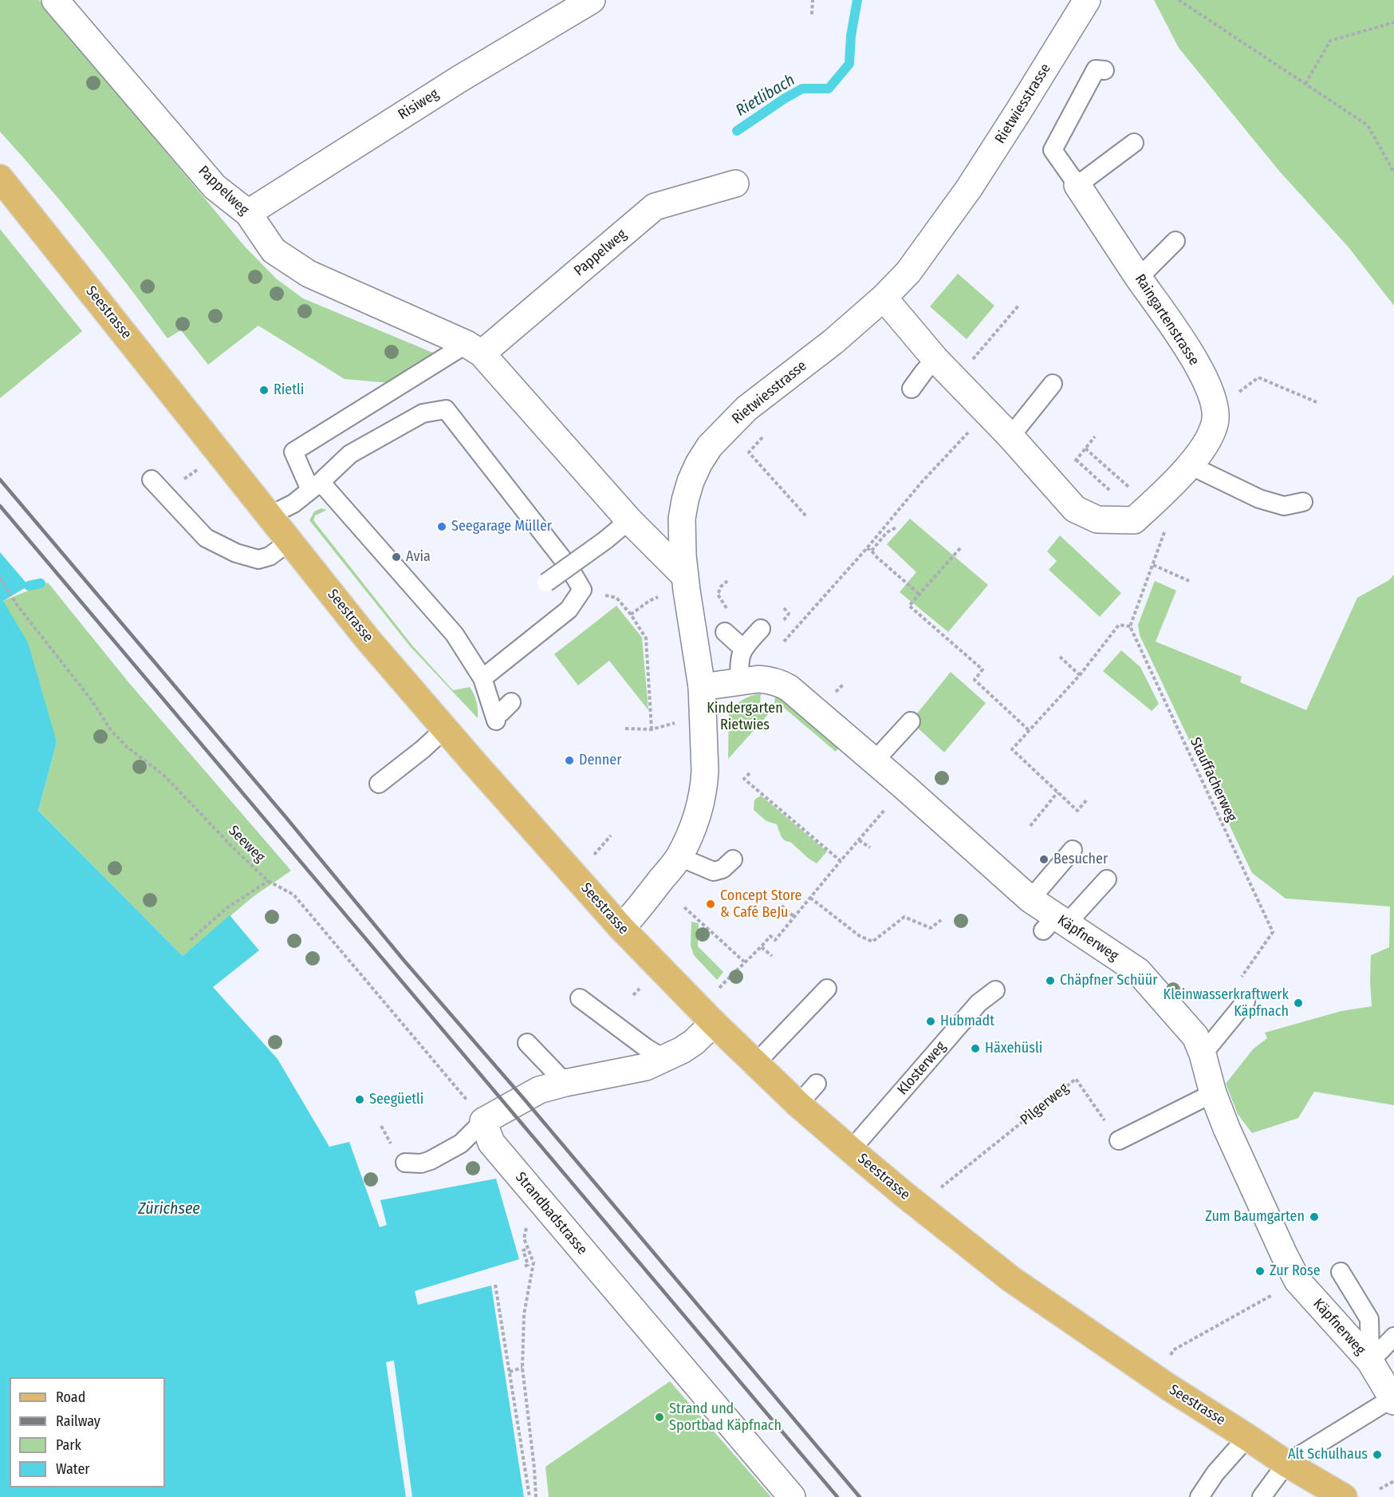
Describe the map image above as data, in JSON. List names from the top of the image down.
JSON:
{
  "streets": {
    "main road": ["Seestrasse"],
    "street": [
      "Rietwiesstrasse",
      "Risiweg",
      "Pappelweg",
      "Raingartenstrasse",
      "Käpfnerweg",
      "Strandbadstrasse"
    ],
    "lane": ["Klosterweg"],
    "path": ["Stauffacherweg", "Seeweg", "Pilgerweg"]
  },
  "crossings": [
    ["Rietwiesstrasse", "Pappelweg"],
    ["Rietwiesstrasse", "Seestrasse"],
    ["Rietwiesstrasse", "Raingartenstrasse"],
    ["Rietwiesstrasse", "Käpfnerweg"],
    ["Risiweg", "Pappelweg"],
    ["Seestrasse", "Klosterweg"],
    ["Seeweg", "Strandbadstrasse"]
  ],
  "water": ["Rietlibach", "Zürichsee"],
  "parks": ["Kindergarten Rietwies"],
  "places": [
    "Rietli",
    "Seegarage Müller",
    "Avia",
    "Denner",
    "Besucher",
    "Concept Store & Café BeJu",
    "Chäpfner Schüür",
    "Kleinwasserkraftwerk Käpfnach",
    "Hubmadt",
    "Häxehüsli",
    "Seegüetli",
    "Zum Baumgarten",
    "Zur Rose",
    "Strand und Sportbad Käpfnach",
    "Alt Schulhaus"
  ],
  "legend": [
    "Road",
    "Railway",
    "Park",
    "Water"
  ]
}
